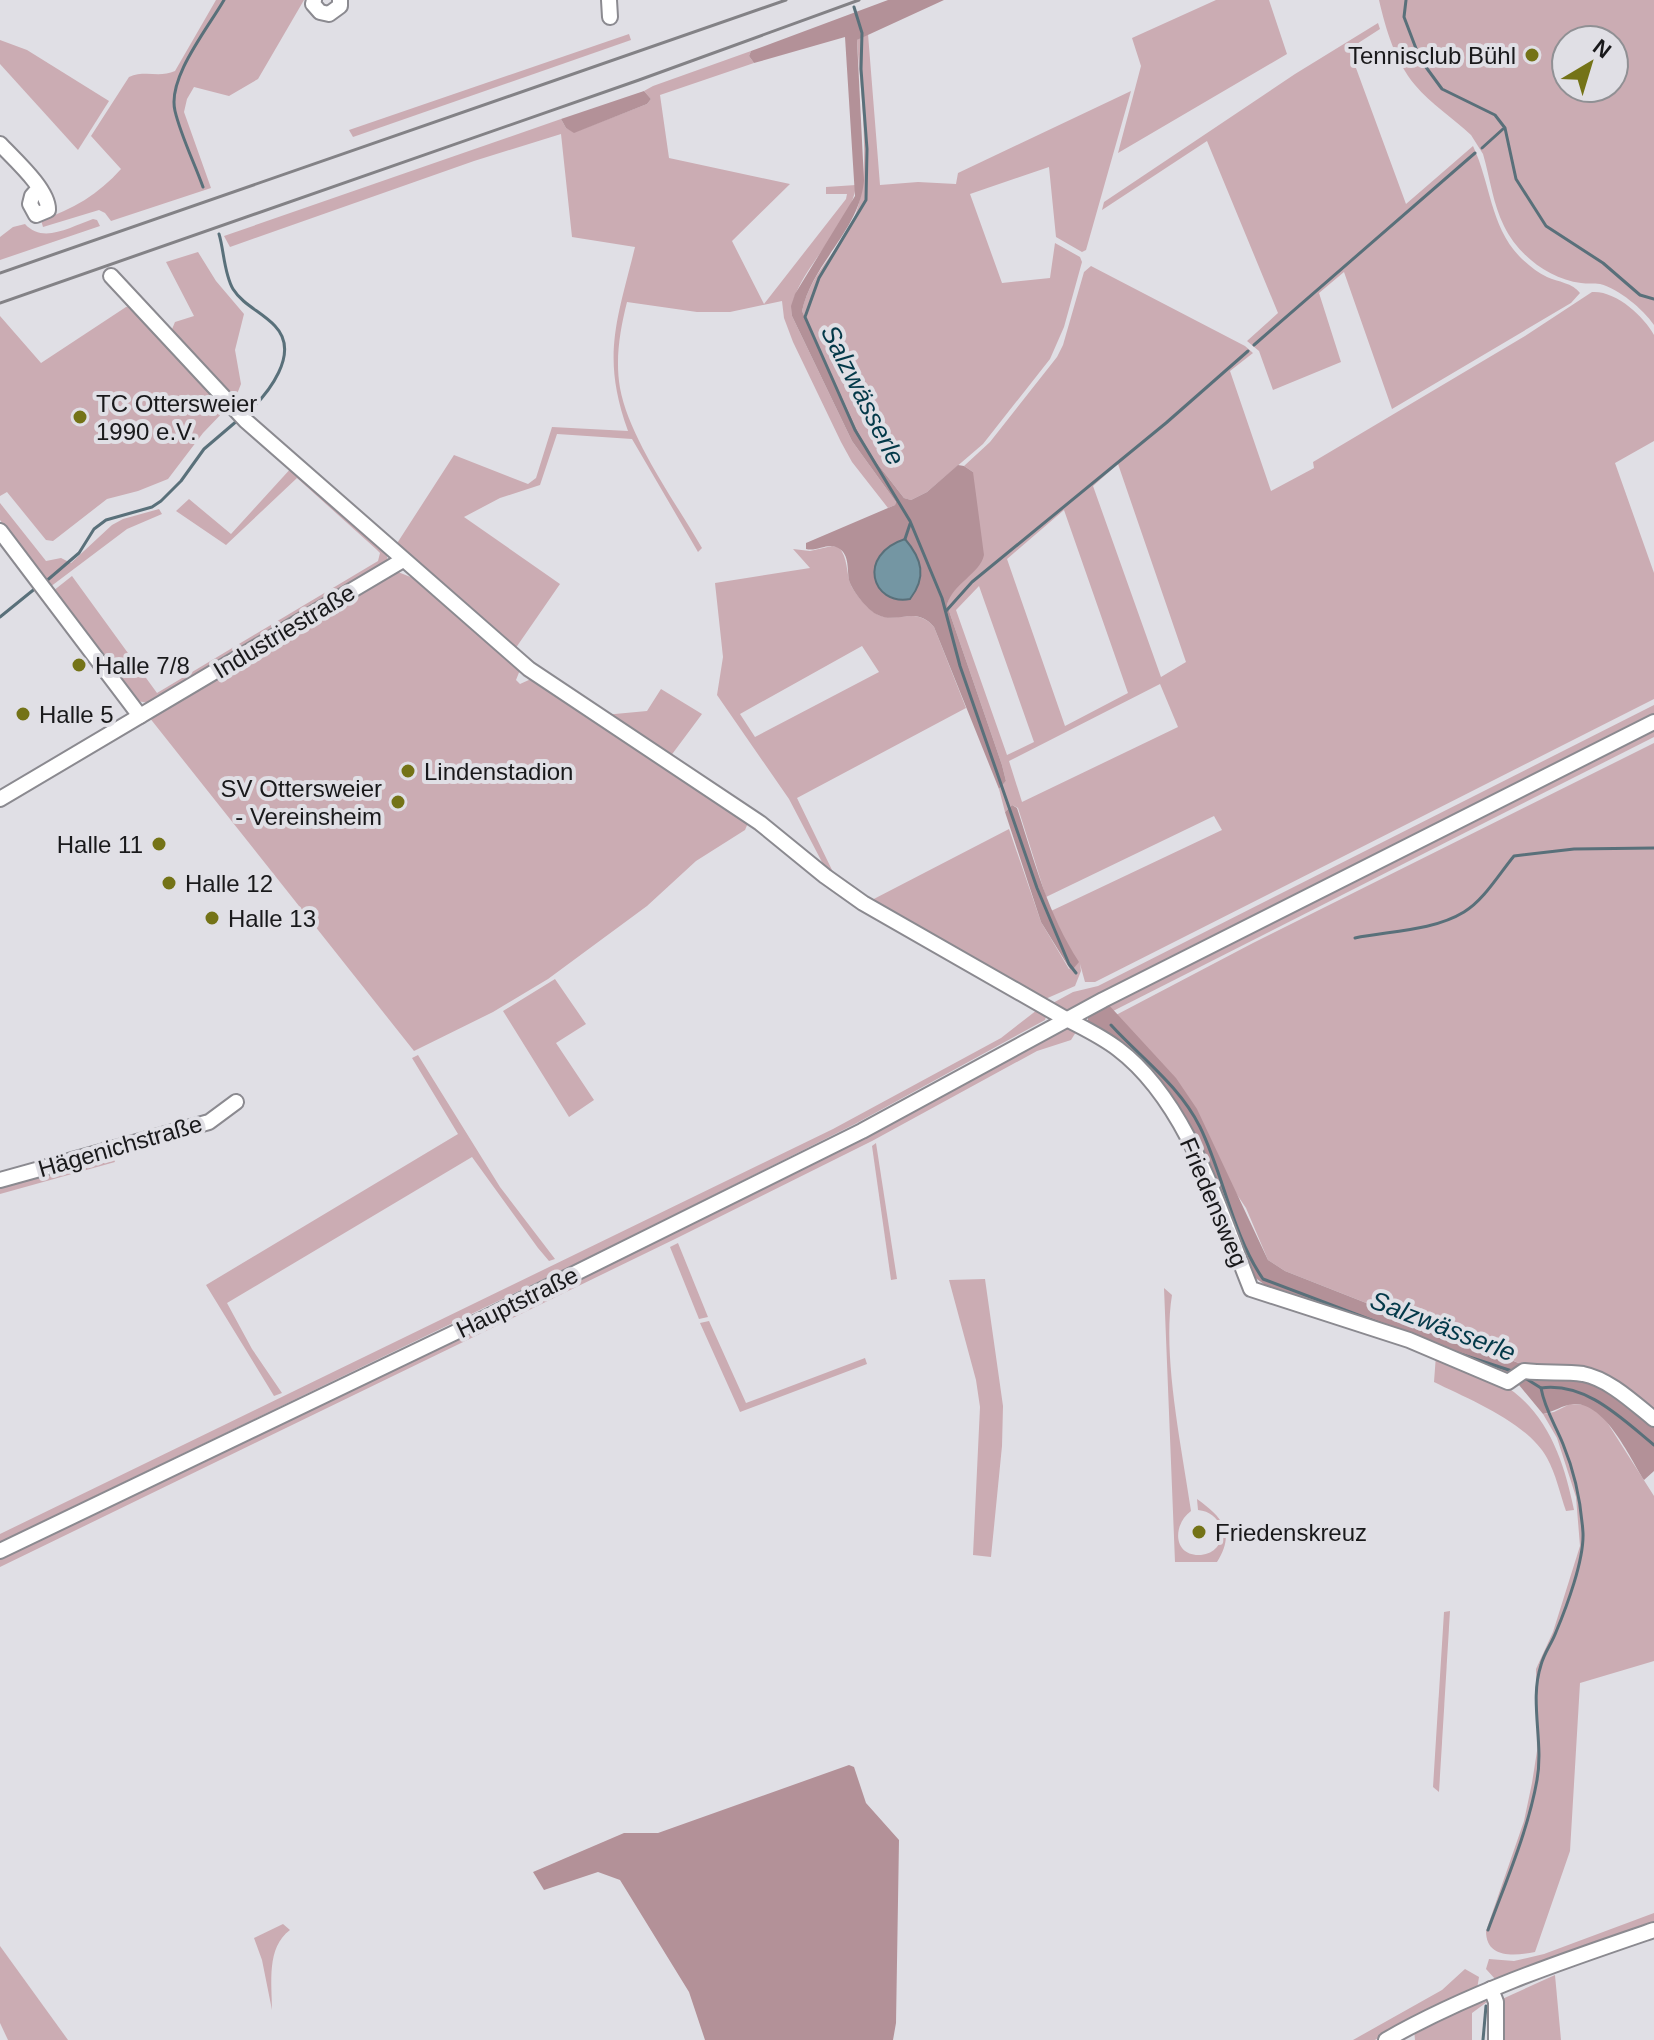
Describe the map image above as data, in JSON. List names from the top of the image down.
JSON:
{
  "streets": {
    "street": [
      "Industriestraße",
      "Hägenichstraße",
      "Friedensweg",
      "Hauptstraße"
    ]
  },
  "crossings": [
    ["Industriestraße", "Friedensweg"],
    ["Friedensweg", "Hauptstraße"]
  ],
  "water": ["Salzwässerle"],
  "places": [
    "Tennisclub Bühl",
    "TC Ottersweier 1990 e.V.",
    "Halle 7/8",
    "Halle 5",
    "Lindenstadion",
    "SV Ottersweier - Vereinsheim",
    "Halle 11",
    "Halle 12",
    "Halle 13",
    "Friedenskreuz"
  ],
  "north": "top right"
}
